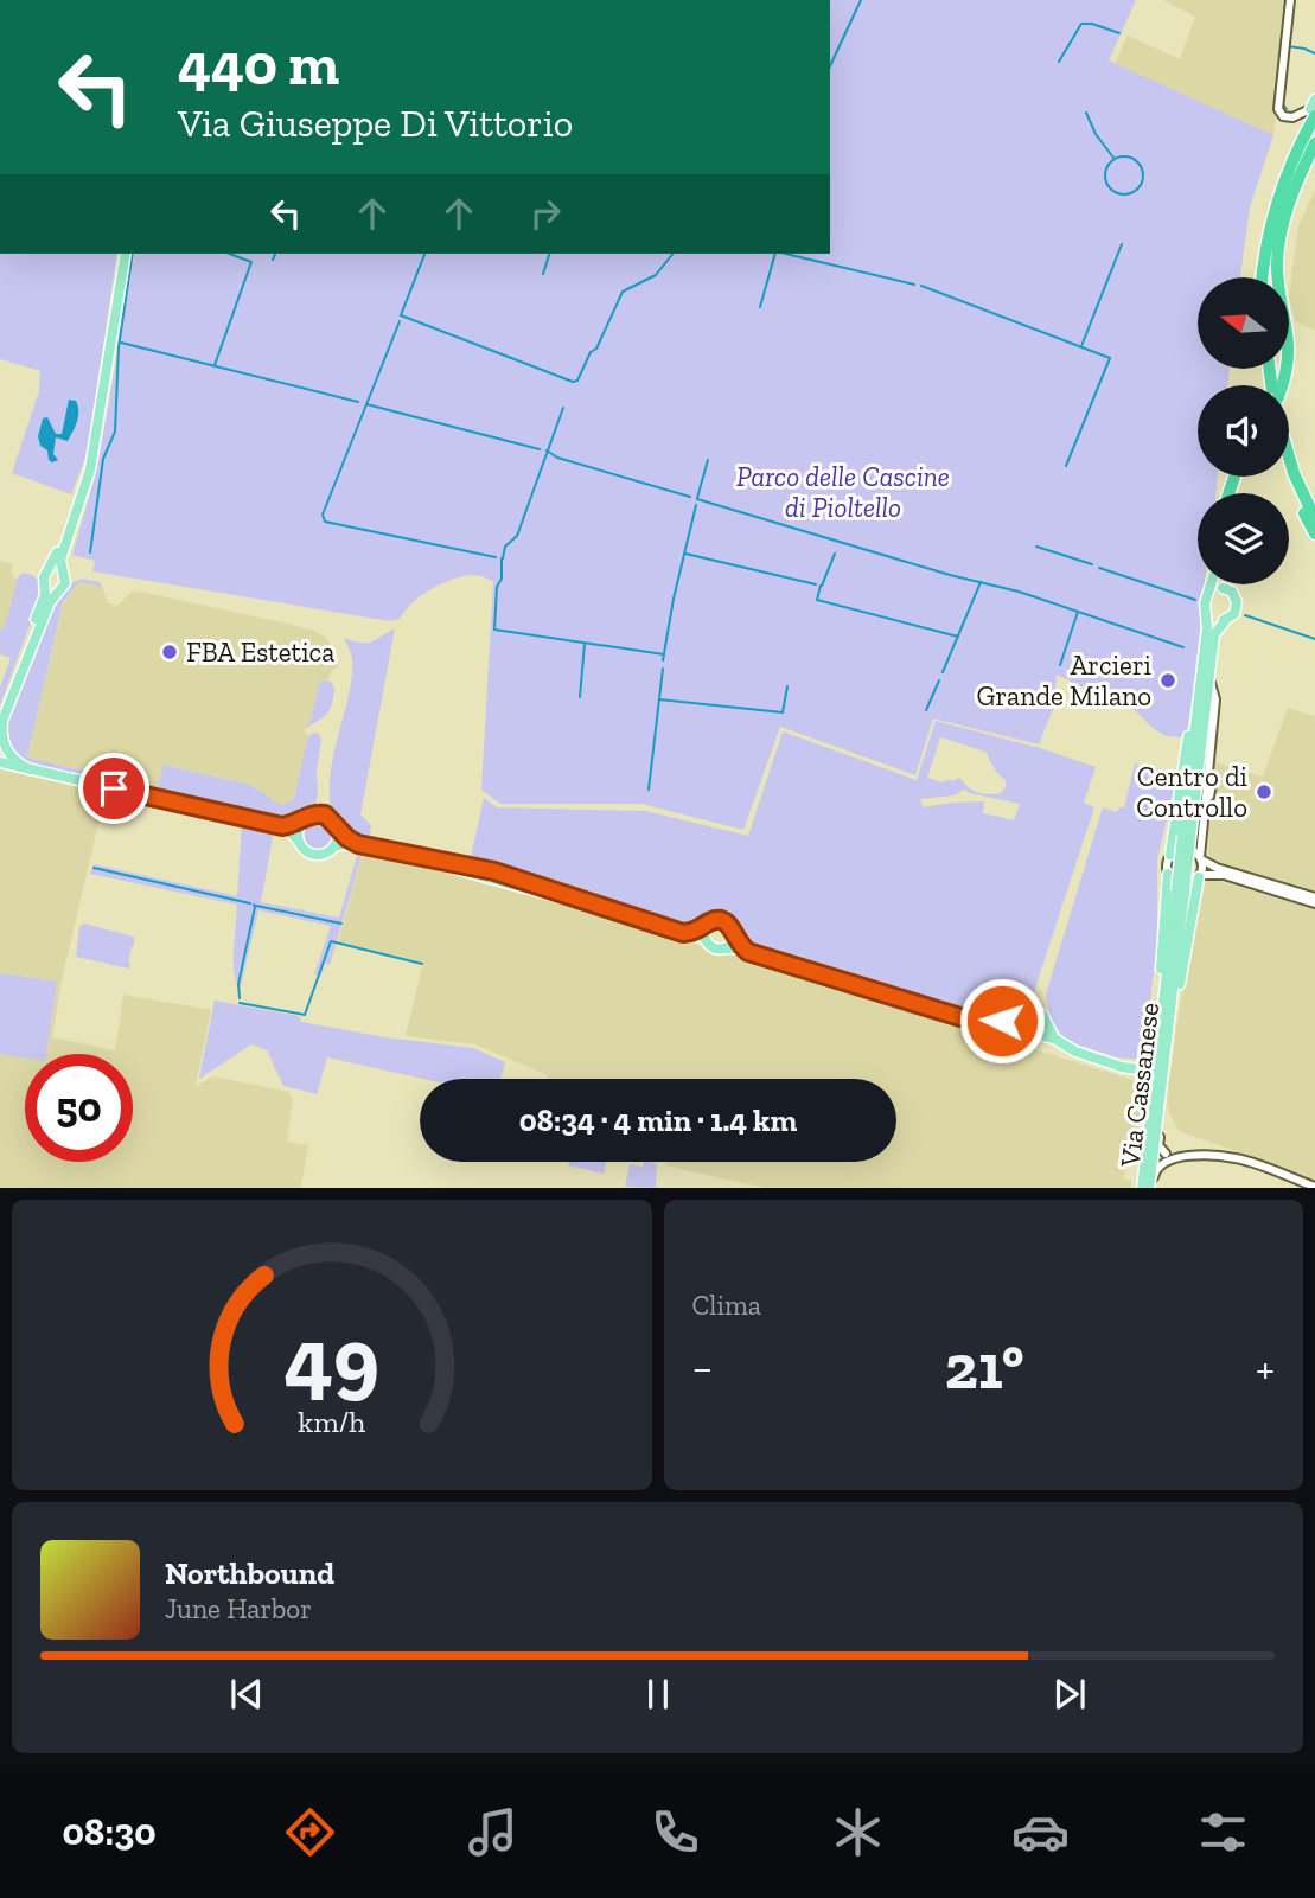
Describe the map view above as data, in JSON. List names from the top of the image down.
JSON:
{
  "streets": {
    "main road": ["Via Cassanese"]
  },
  "parks": ["Parco delle Cascine di Pioltello"],
  "places": ["FBA Estetica", "Arcieri Grande Milano", "Centro di Controllo"],
  "north": "left",
  "page": {
    "turn": ["440 m", "Via Giuseppe Di Vittorio"],
    "limit": "50",
    "trip": "08:34 · 4 min · 1.4 km",
    "tile": "Clima",
    "heat": ["−", "21°", "+"],
    "song": ["Northbound", "June Harbor"],
    "tabs": "08:30",
    "gauge": ["49", "km/h"]
  }
}
